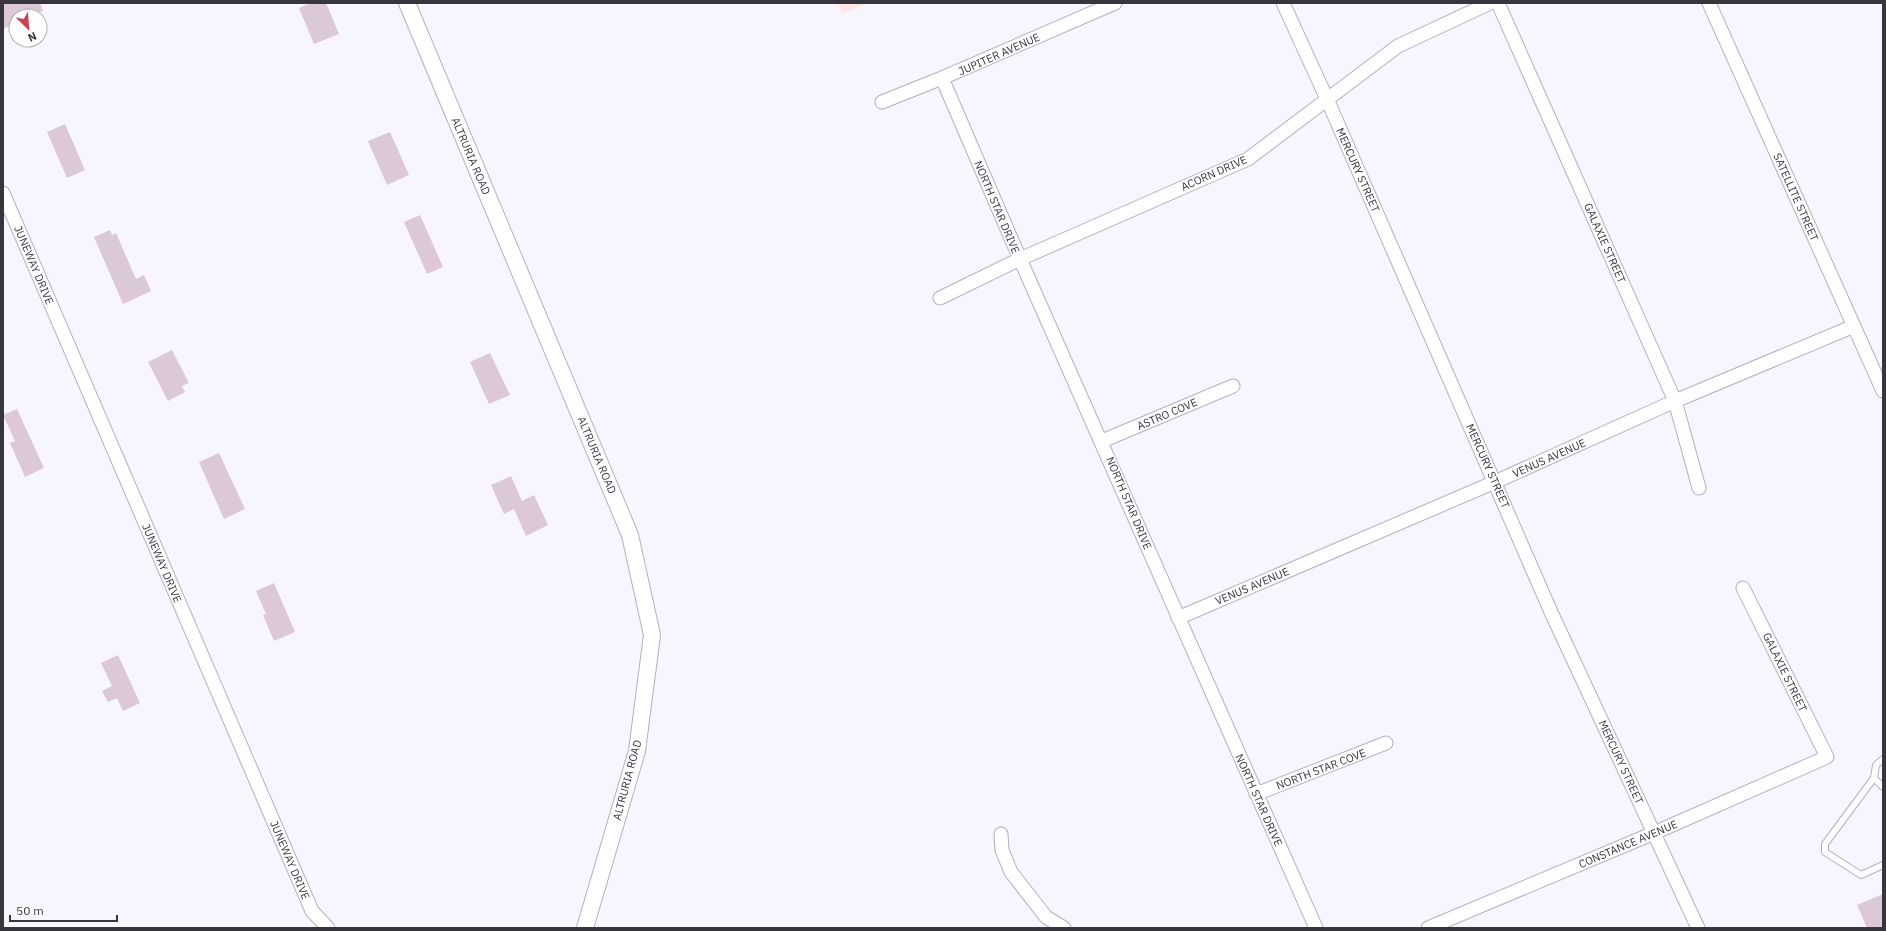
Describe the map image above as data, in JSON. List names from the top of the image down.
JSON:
{
  "streets": {
    "street": [
      "JUPITER AVENUE",
      "ALTRURIA ROAD",
      "MERCURY STREET",
      "ACORN DRIVE",
      "SATELLITE STREET",
      "NORTH STAR DRIVE",
      "GALAXIE STREET",
      "JUNEWAY DRIVE",
      "ASTRO COVE",
      "VENUS AVENUE",
      "NORTH STAR COVE",
      "CONSTANCE AVENUE"
    ]
  },
  "crossings": [
    ["JUPITER AVENUE", "NORTH STAR DRIVE"],
    ["MERCURY STREET", "ACORN DRIVE"],
    ["MERCURY STREET", "VENUS AVENUE"],
    ["MERCURY STREET", "CONSTANCE AVENUE"],
    ["ACORN DRIVE", "NORTH STAR DRIVE"],
    ["SATELLITE STREET", "VENUS AVENUE"],
    ["NORTH STAR DRIVE", "ASTRO COVE"],
    ["NORTH STAR DRIVE", "VENUS AVENUE"],
    ["NORTH STAR DRIVE", "NORTH STAR COVE"],
    ["GALAXIE STREET", "VENUS AVENUE"],
    ["GALAXIE STREET", "CONSTANCE AVENUE"]
  ],
  "scale_bar": "50 m",
  "north": "bottom right"
}
